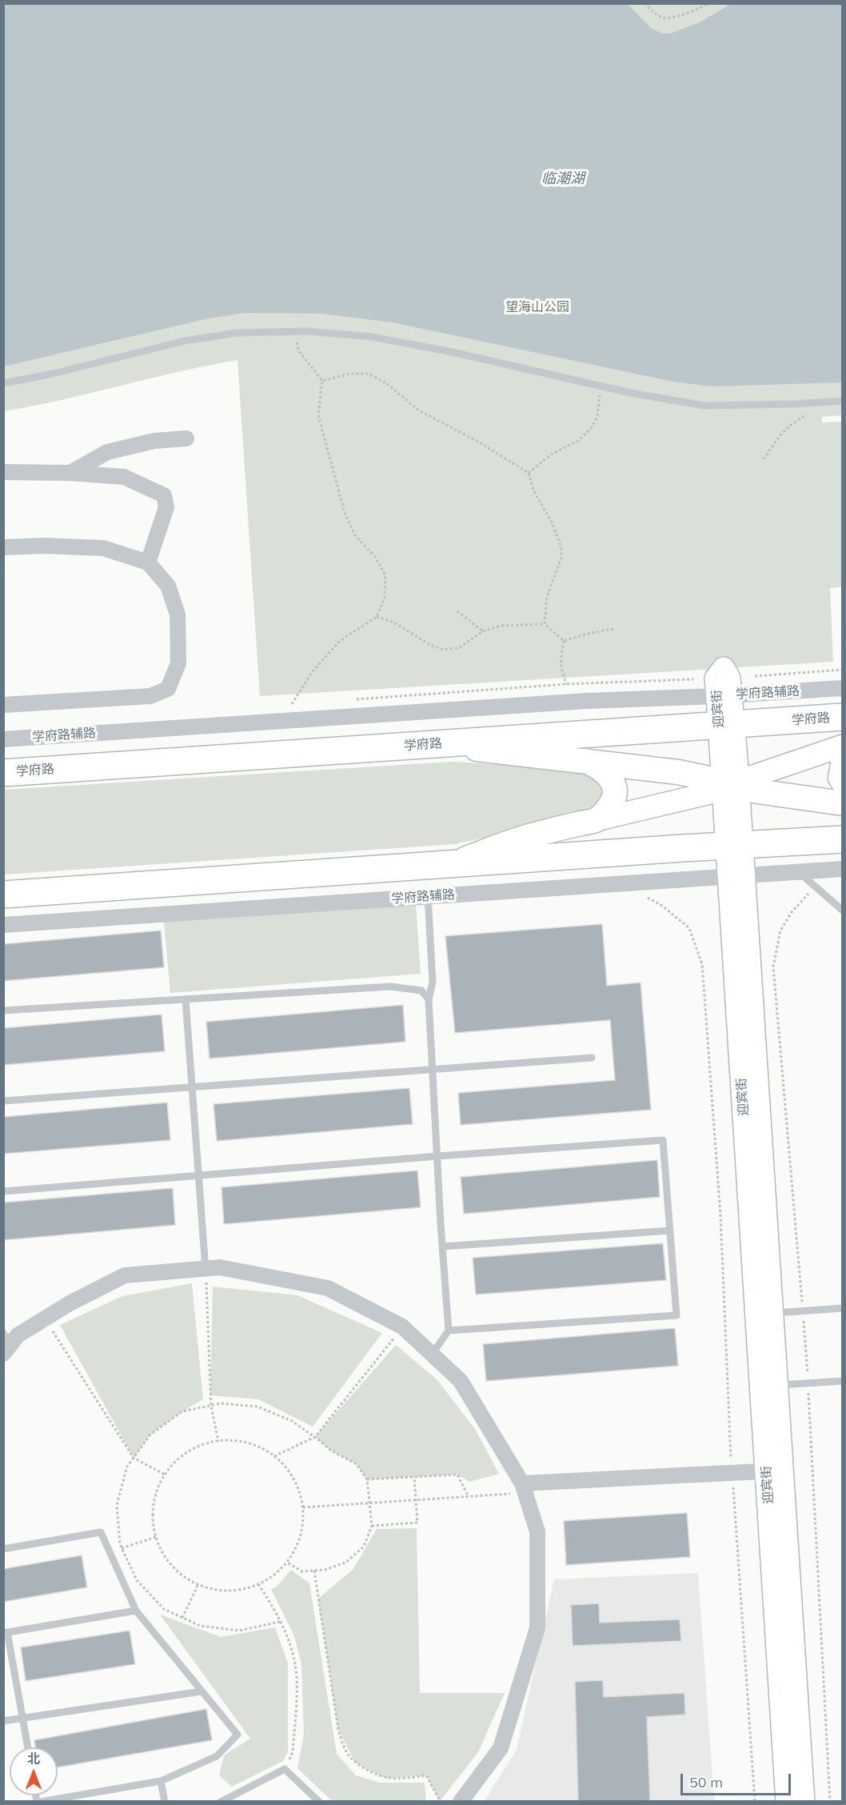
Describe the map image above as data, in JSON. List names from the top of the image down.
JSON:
{
  "streets": {
    "highway": ["学府路"],
    "main road": ["迎宾街"],
    "street": ["学府路辅路"]
  },
  "crossings": [
    ["学府路辅路", "迎宾街"],
    ["迎宾街", "学府路"]
  ],
  "water": ["临潮湖"],
  "parks": ["望海山公园"],
  "scale_bar": "50 m",
  "north": "top"
}
